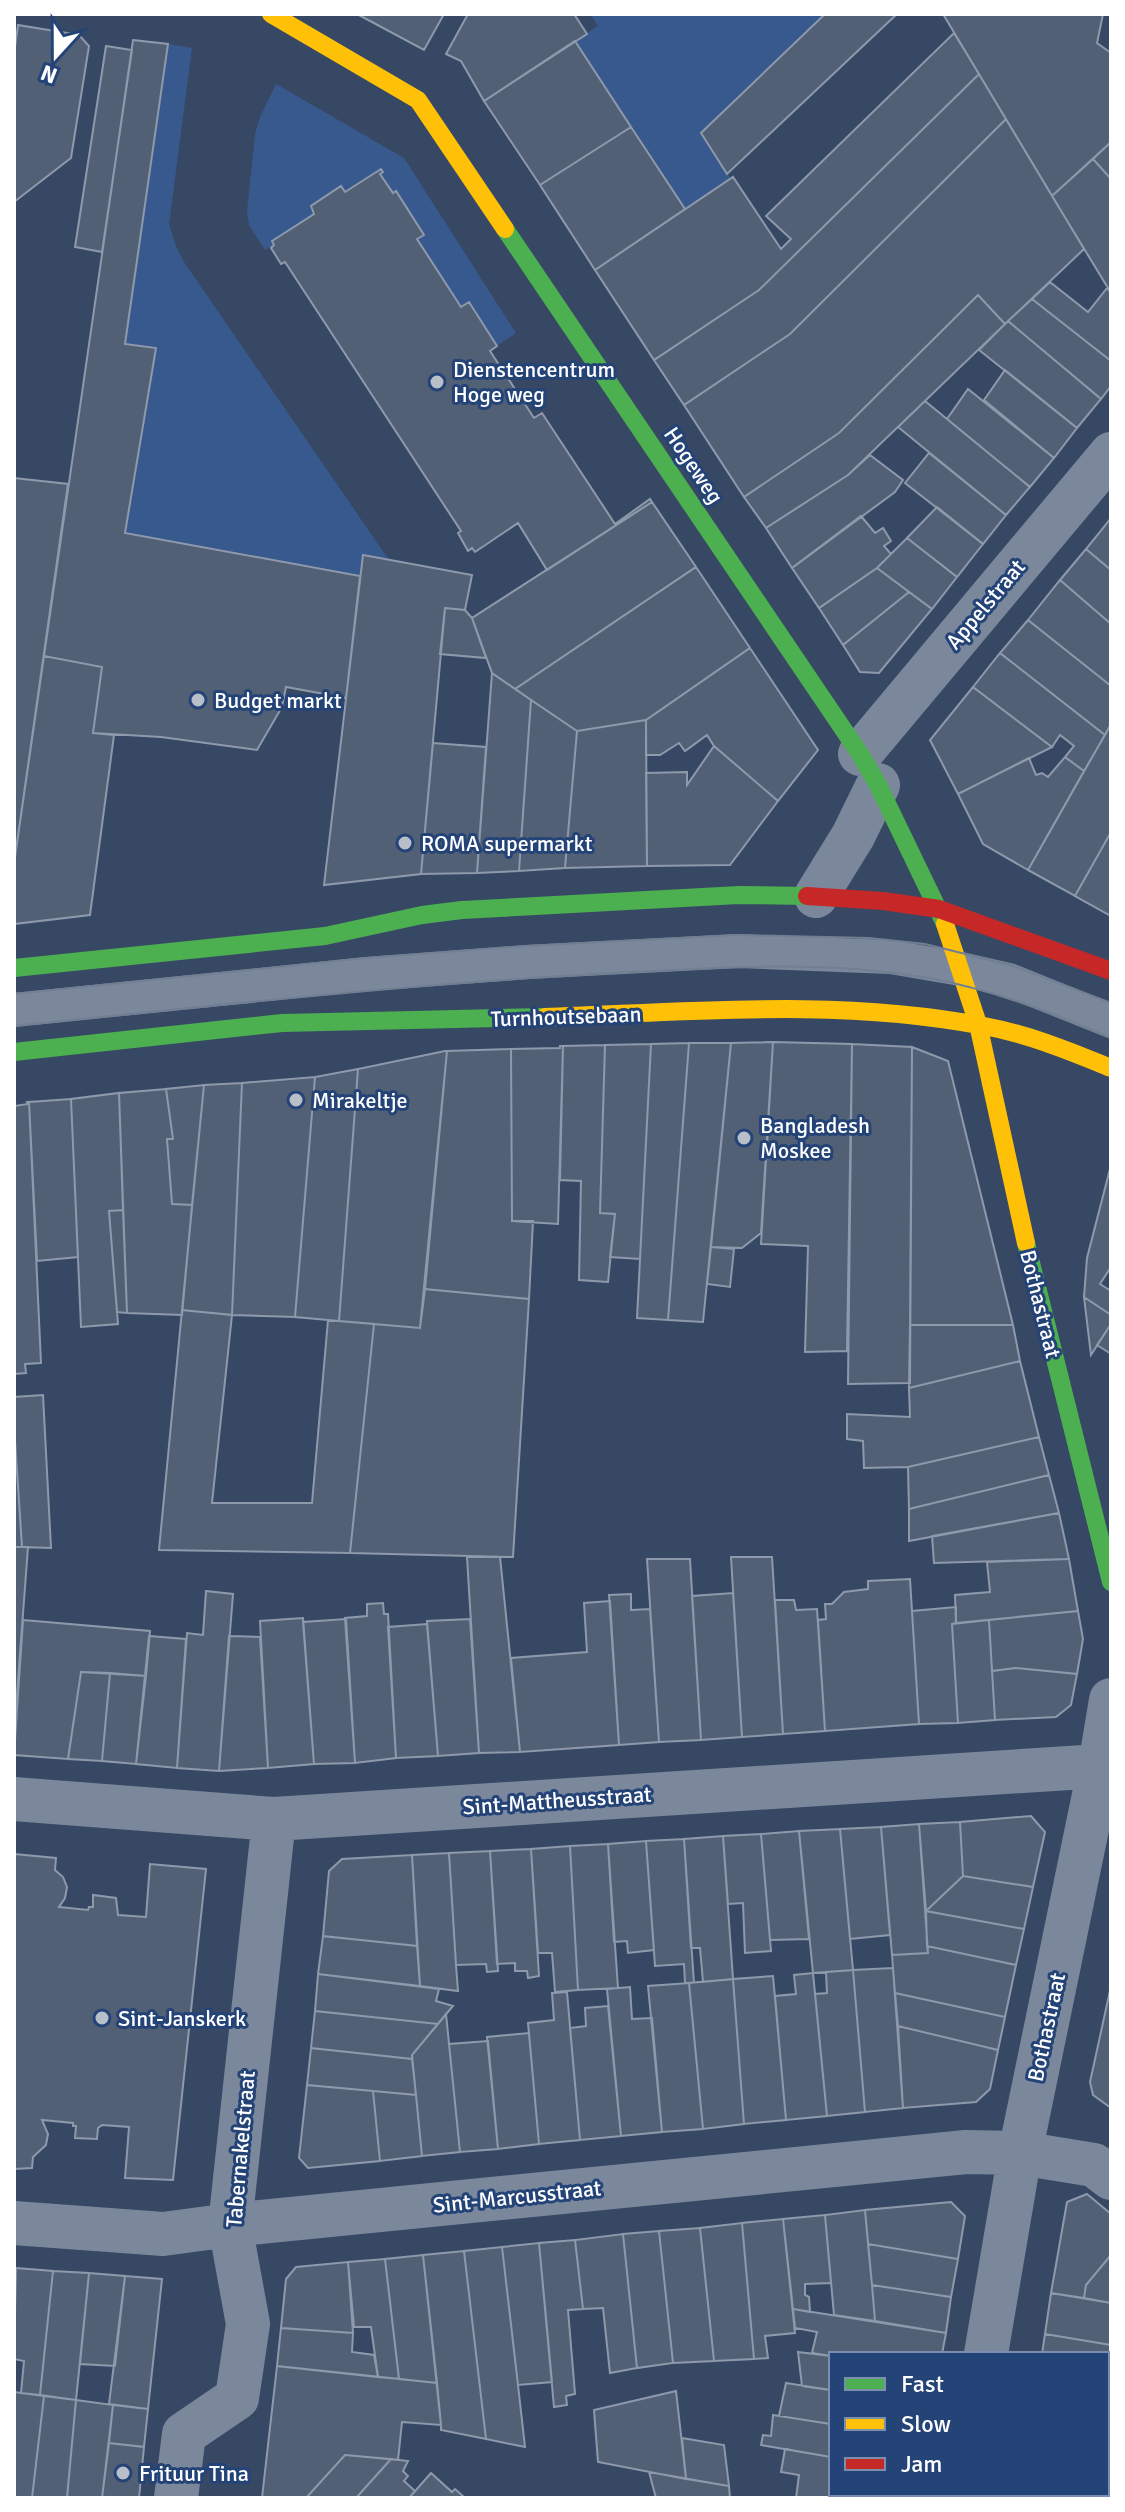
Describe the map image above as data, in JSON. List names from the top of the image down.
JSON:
{
  "streets": {
    "main road": ["Hogeweg", "Turnhoutsebaan", "Bothastraat"],
    "street": [
      "Appelstraat",
      "Sint-Mattheusstraat",
      "Tabernakelstraat",
      "Sint-Marcusstraat"
    ]
  },
  "crossings": [
    ["Hogeweg", "Appelstraat"],
    ["Hogeweg", "Turnhoutsebaan"],
    ["Hogeweg", "Bothastraat"],
    ["Turnhoutsebaan", "Bothastraat"],
    ["Bothastraat", "Sint-Mattheusstraat"],
    ["Bothastraat", "Sint-Marcusstraat"],
    ["Sint-Mattheusstraat", "Tabernakelstraat"],
    ["Tabernakelstraat", "Sint-Marcusstraat"]
  ],
  "places": [
    "Dienstencentrum Hoge weg",
    "Budget markt",
    "ROMA supermarkt",
    "Mirakeltje",
    "Bangladesh Moskee",
    "Sint-Janskerk",
    "Frituur Tina"
  ],
  "legend": ["Fast", "Slow", "Jam"],
  "north": "bottom"
}
